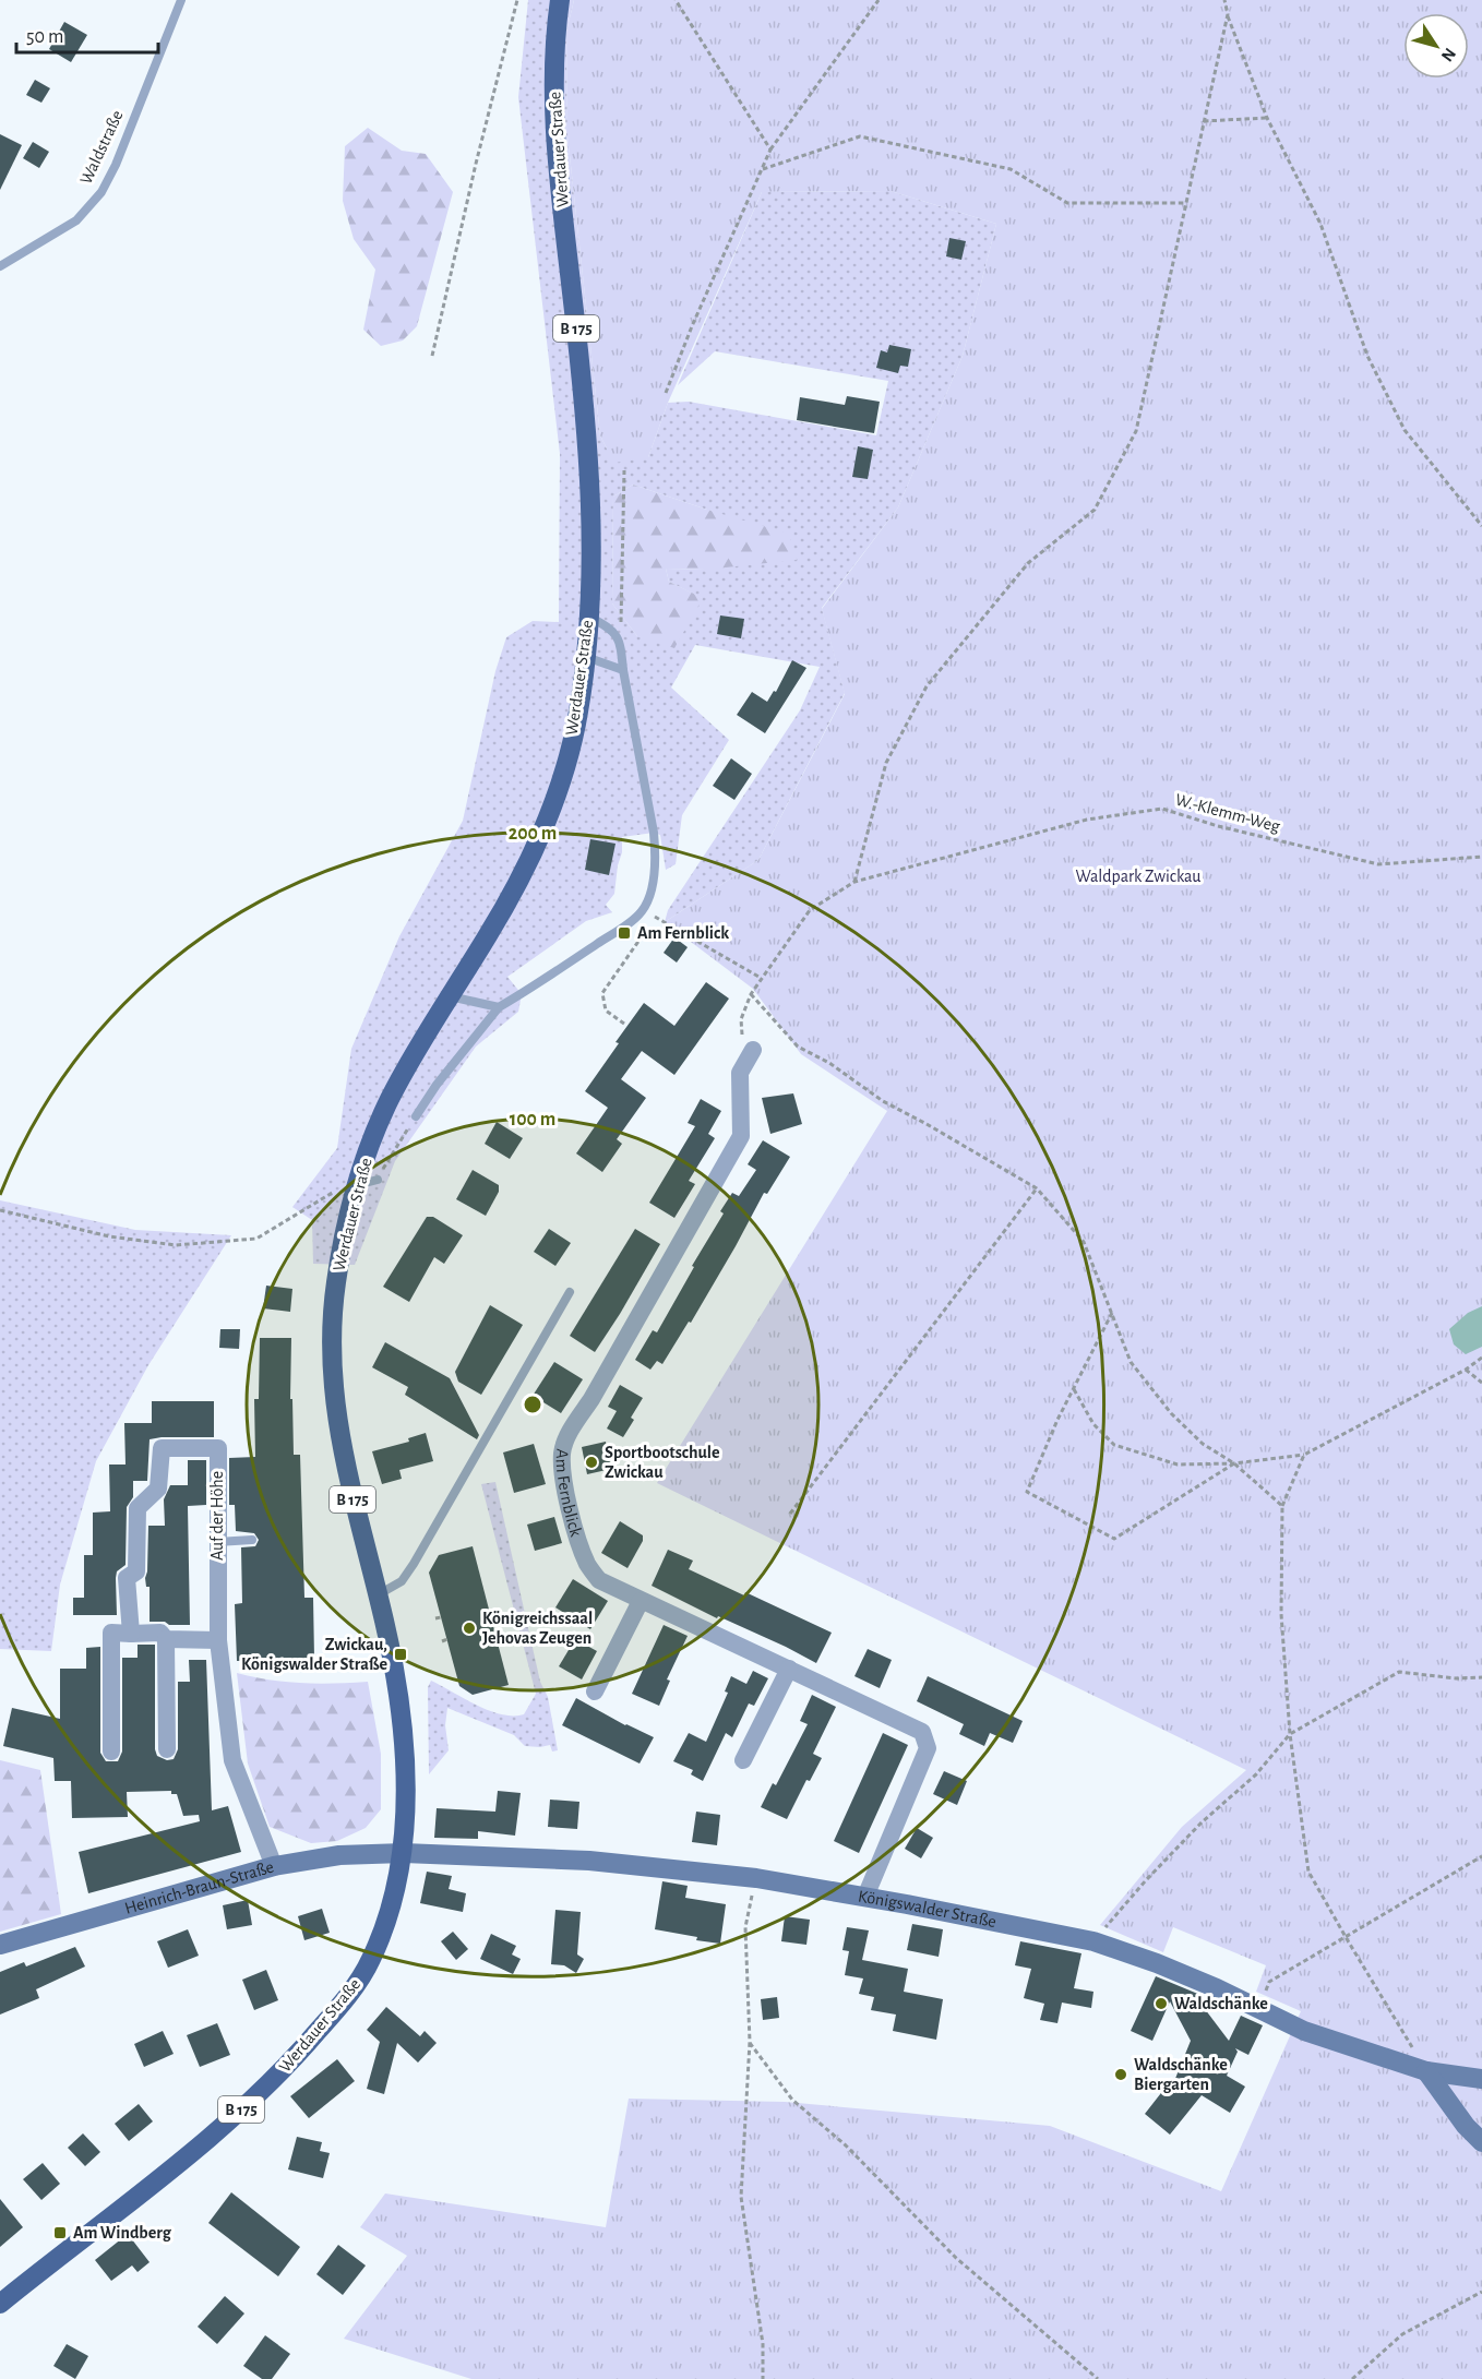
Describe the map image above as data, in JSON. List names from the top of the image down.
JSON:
{
  "streets": {
    "main road": ["Werdauer Straße", "B 175"],
    "street": [
      "Am Fernblick",
      "Auf der Höhe",
      "Heinrich-Braun-Straße",
      "Königswalder Straße"
    ],
    "lane": ["Waldstraße"],
    "path": ["W.-Klemm-Weg"]
  },
  "crossings": [
    ["Werdauer Straße", "Heinrich-Braun-Straße"],
    ["Werdauer Straße", "Königswalder Straße"],
    ["W.-Klemm-Weg", "Am Fernblick"],
    ["Am Fernblick", "Königswalder Straße"],
    ["Auf der Höhe", "Heinrich-Braun-Straße"],
    ["Heinrich-Braun-Straße", "Königswalder Straße"]
  ],
  "parks": ["Waldpark Zwickau"],
  "places": {
    "transit": ["Am Fernblick", "Zwickau, Königswalder Straße", "Am Windberg"],
    "other": [
      "Sportbootschule Zwickau",
      "Königreichssaal Jehovas Zeugen",
      "Waldschänke",
      "Waldschänke Biergarten"
    ]
  },
  "scale_bar": "50 m",
  "north": "bottom right",
  "rings": ["200 m", "100 m"]
}
